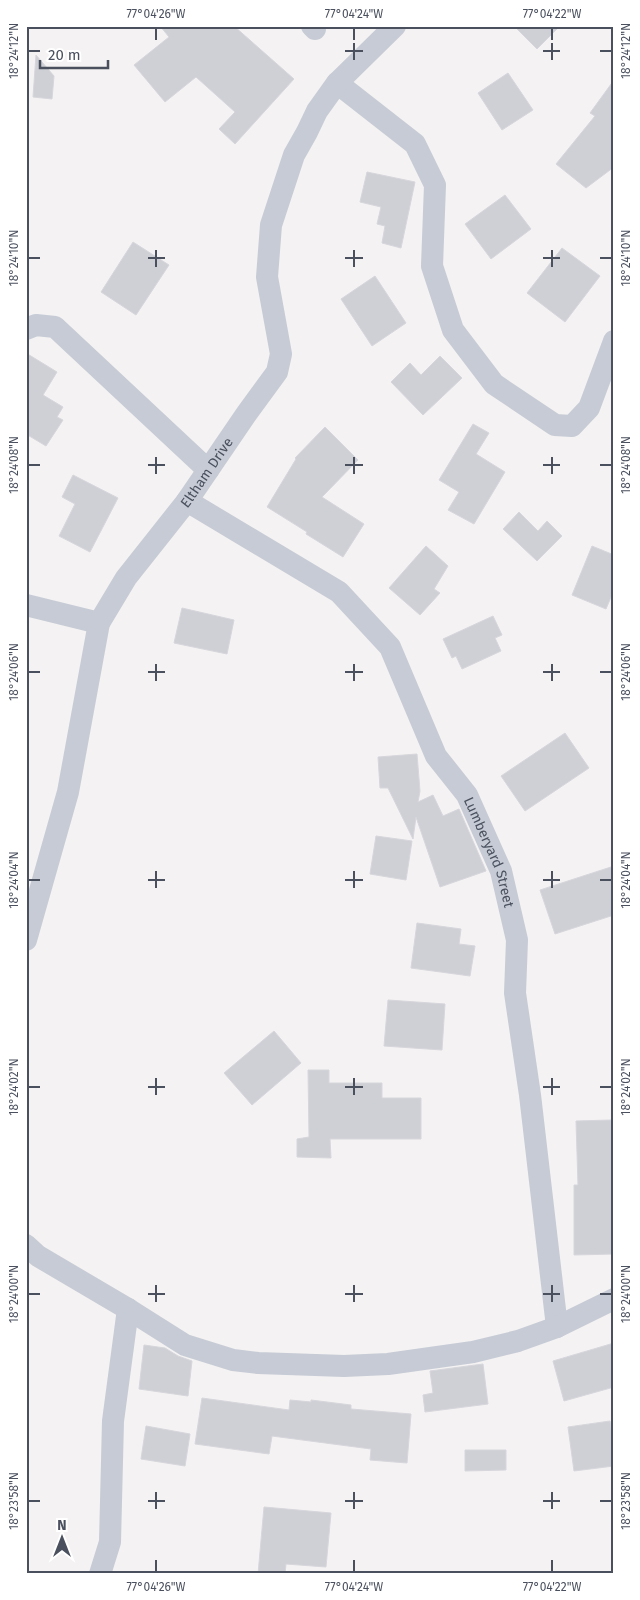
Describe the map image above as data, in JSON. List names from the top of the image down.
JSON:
{
  "streets": {
    "street": ["Eltham Drive", "Lumberyard Street"]
  },
  "crossings": [
    ["Eltham Drive", "Lumberyard Street"]
  ],
  "scale_bar": "20 m",
  "north": "top",
  "coordinates": [
    "77°04'26\"W",
    "77°04'24\"W",
    "77°04'22\"W",
    "18°24'12\"N",
    "18°24'10\"N",
    "18°24'08\"N",
    "18°24'06\"N",
    "18°24'04\"N",
    "18°24'02\"N",
    "18°24'00\"N",
    "18°23'58\"N"
  ]
}
